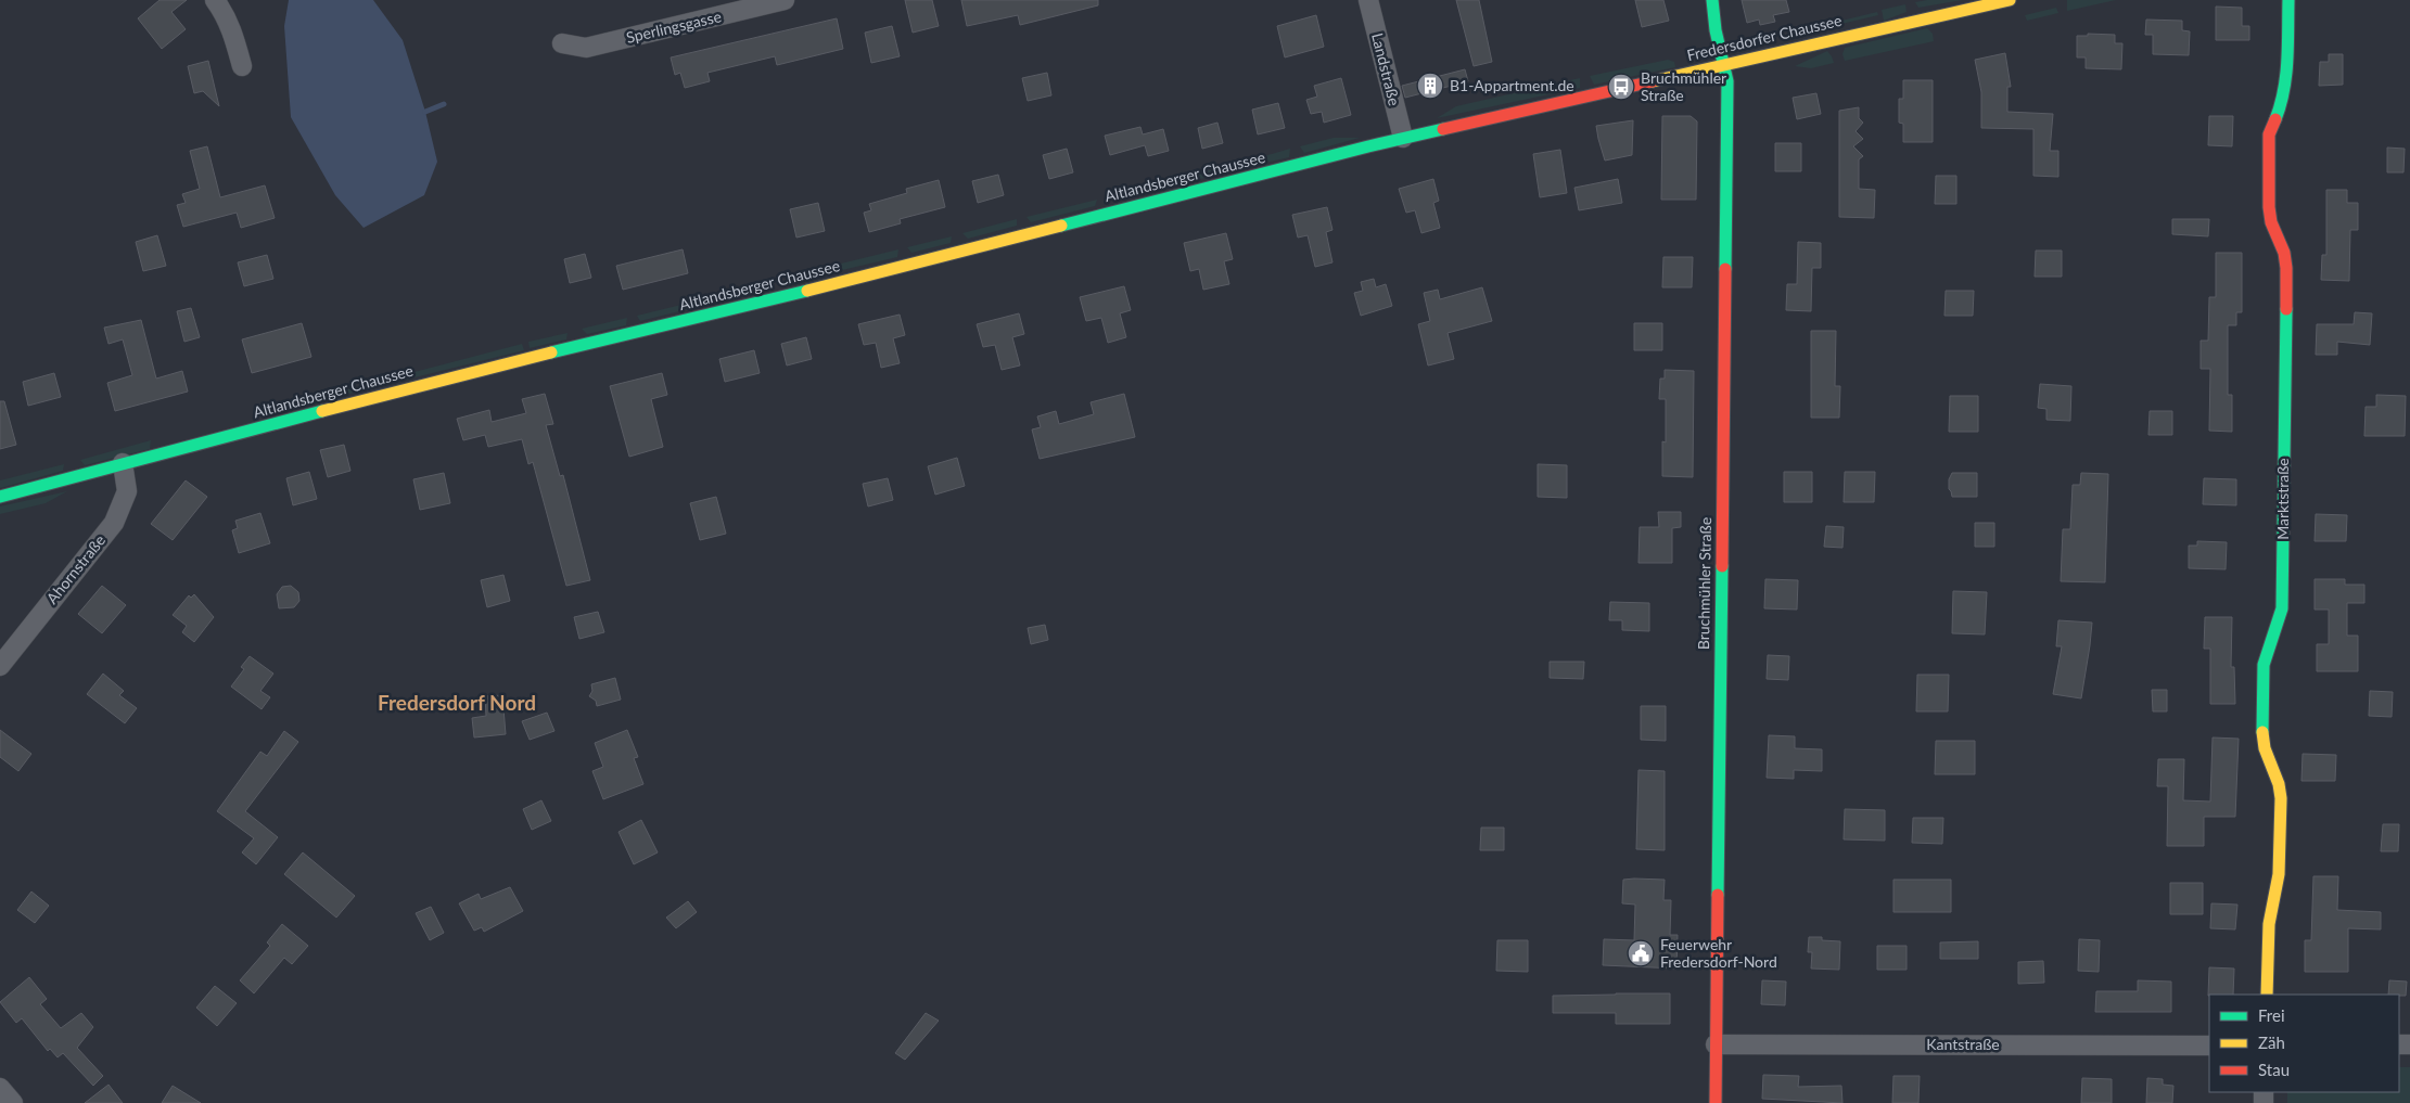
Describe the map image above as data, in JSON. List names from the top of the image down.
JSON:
{
  "streets": {
    "street": [
      "Sperlingsgasse",
      "Fredersdorfer Chaussee",
      "Landstraße",
      "Altlandsberger Chaussee",
      "Marktstraße",
      "Ahornstraße",
      "Bruchmühler Straße",
      "Kantstraße"
    ]
  },
  "crossings": [
    ["Fredersdorfer Chaussee", "Altlandsberger Chaussee"],
    ["Fredersdorfer Chaussee", "Bruchmühler Straße"],
    ["Landstraße", "Altlandsberger Chaussee"],
    ["Altlandsberger Chaussee", "Ahornstraße"],
    ["Bruchmühler Straße", "Kantstraße"]
  ],
  "districts": ["Fredersdorf Nord"],
  "places": {
    "building": ["B1-Appartment.de"],
    "bus stop": ["Bruchmühler Straße"],
    "public building": ["Feuerwehr Fredersdorf-Nord"]
  },
  "legend": ["Frei", "Zäh", "Stau"]
}
